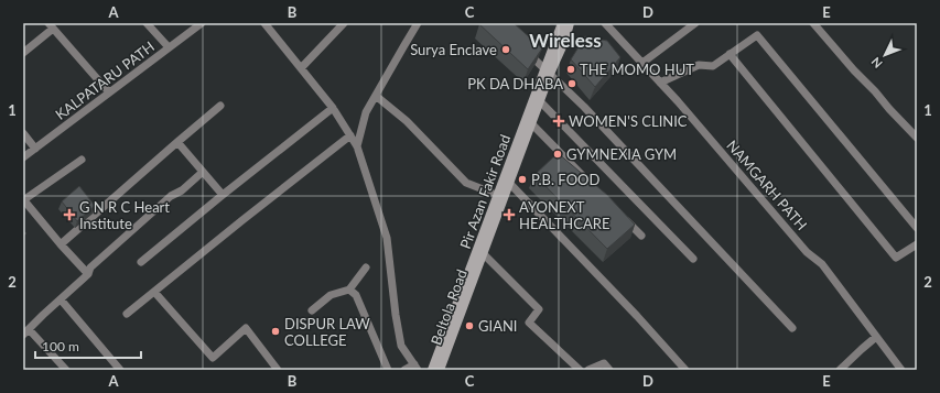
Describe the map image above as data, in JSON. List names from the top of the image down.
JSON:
{
  "streets": {
    "main road": ["Pir Azan Fakir Road", "Beltola Road"],
    "street": ["KALPATARU PATH", "NAMGARH PATH"]
  },
  "crossings": [
    ["Pir Azan Fakir Road", "Beltola Road"]
  ],
  "districts": ["Wireless"],
  "places": {
    "other": [
      "Surya Enclave",
      "THE MOMO HUT",
      "PK DA DHABA",
      "GYMNEXIA GYM",
      "P.B. FOOD",
      "GIANI",
      "DISPUR LAW COLLEGE"
    ],
    "health": ["WOMEN'S CLINIC", "G N R C Heart Institute", "AYONEXT HEALTHCARE"]
  },
  "scale_bar": "100 m",
  "north": "bottom left",
  "grid": {
    "columns": [
      "A",
      "B",
      "C",
      "D",
      "E"
    ],
    "rows": ["1", "2"]
  }
}
